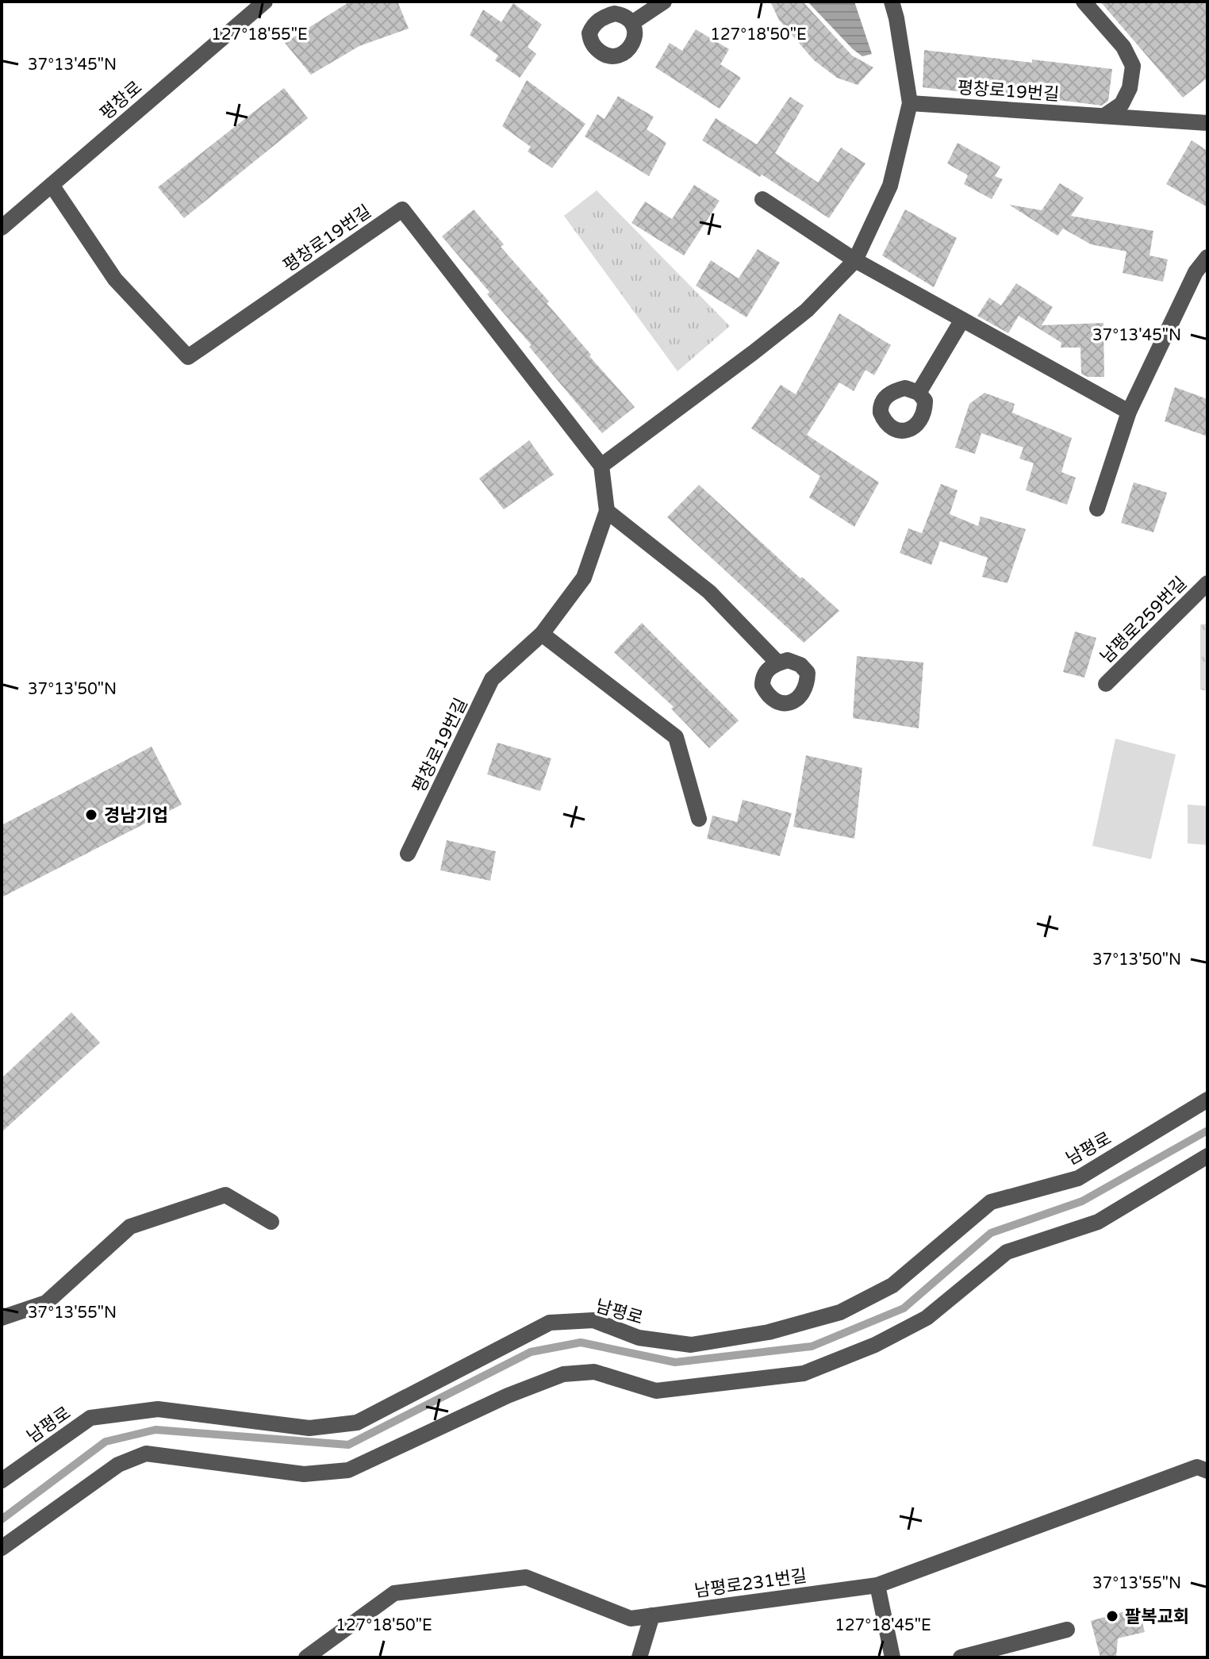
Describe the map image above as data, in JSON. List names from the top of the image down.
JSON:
{
  "streets": {
    "street": [
      "평창로19번길",
      "평창로",
      "남평로259번길",
      "남평로",
      "남평로231번길"
    ]
  },
  "crossings": [
    ["평창로19번길", "평창로"]
  ],
  "places": ["경남기업", "팔복교회"],
  "coordinates": [
    "127°18'55\"E",
    "127°18'50\"E",
    "37°13'45\"N",
    "37°13'50\"N",
    "37°13'55\"N",
    "127°18'45\"E"
  ]
}
